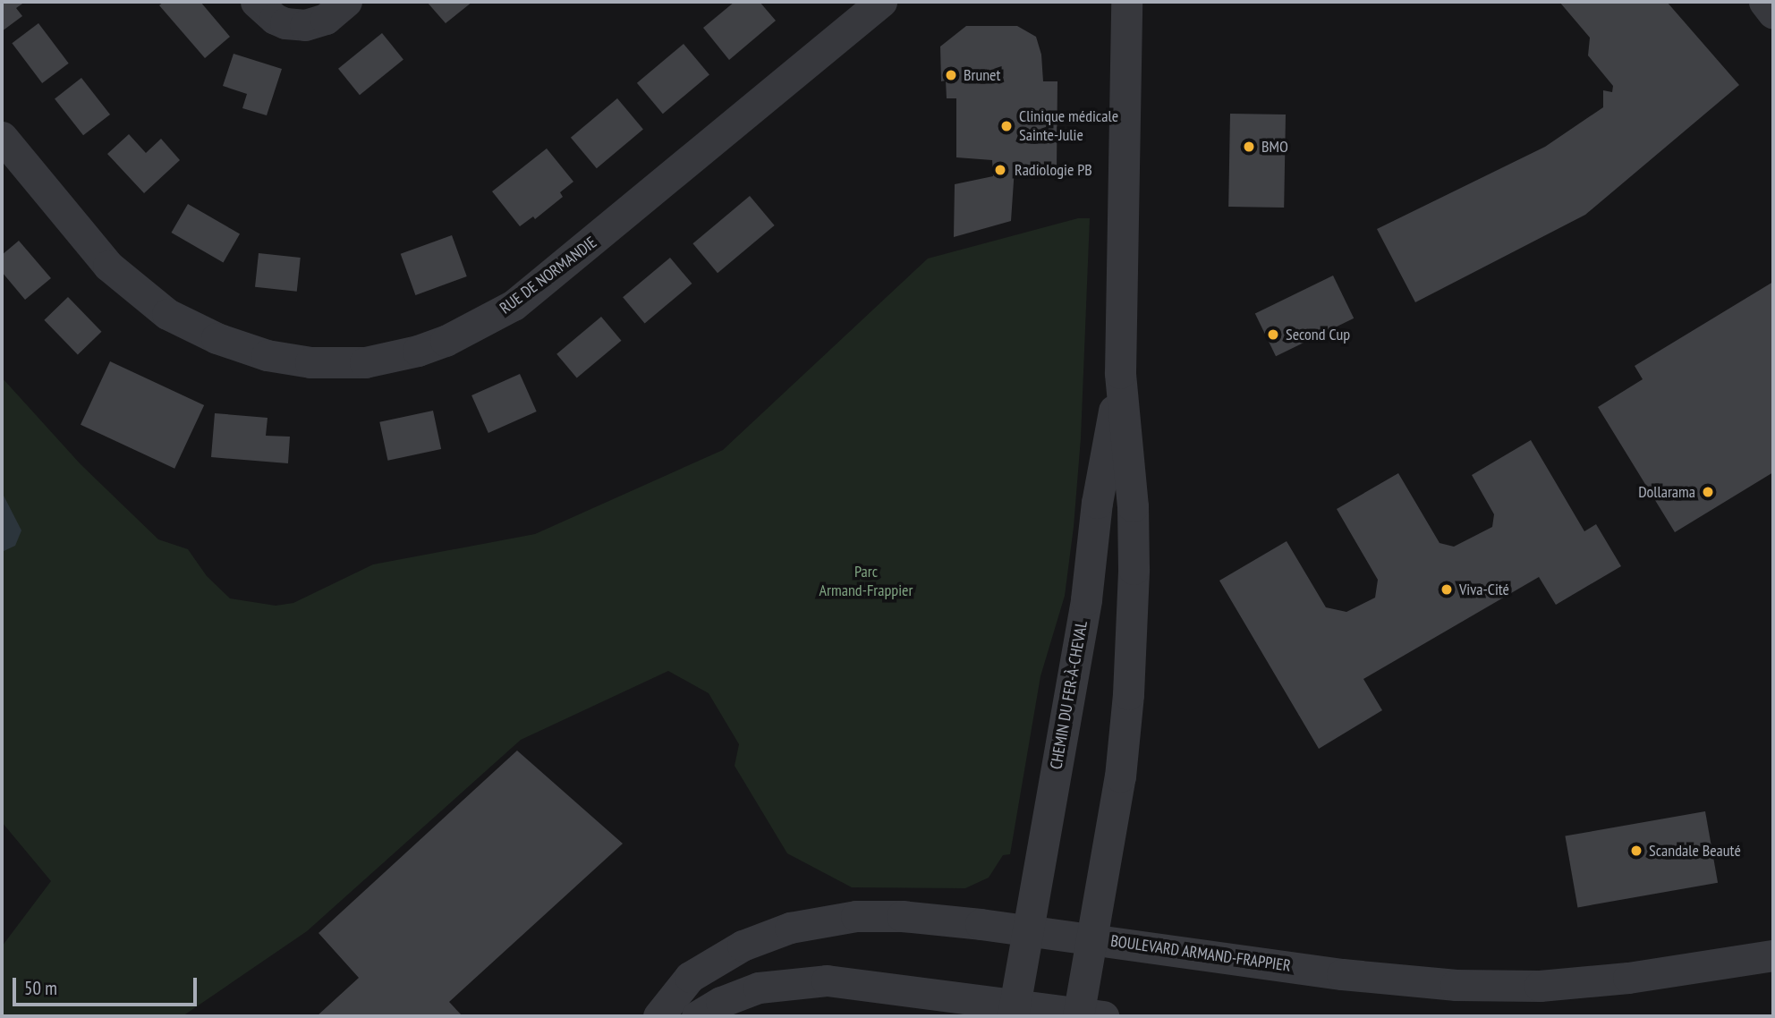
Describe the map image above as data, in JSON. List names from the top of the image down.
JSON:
{
  "streets": {
    "street": ["RUE DE NORMANDIE", "CHEMIN DU FER-À-CHEVAL", "BOULEVARD ARMAND-FRAPPIER"]
  },
  "crossings": [
    ["CHEMIN DU FER-À-CHEVAL", "BOULEVARD ARMAND-FRAPPIER"]
  ],
  "parks": ["Parc Armand-Frappier"],
  "places": [
    "Brunet",
    "Clinique médicale Sainte-Julie",
    "BMO",
    "Radiologie PB",
    "Second Cup",
    "Dollarama",
    "Viva-Cité",
    "Scandale Beauté"
  ],
  "scale_bar": "50 m"
}
